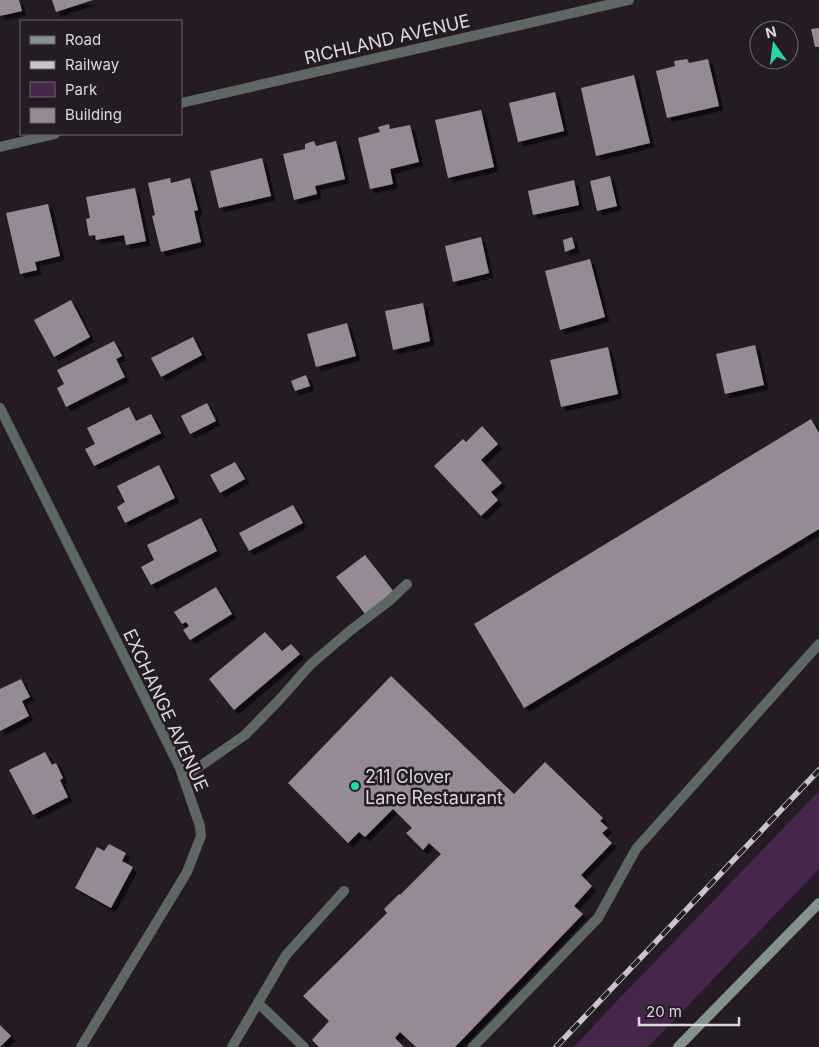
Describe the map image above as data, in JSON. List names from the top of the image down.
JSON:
{
  "streets": {
    "street": ["RICHLAND AVENUE", "EXCHANGE AVENUE"]
  },
  "places": ["211 Clover Lane Restaurant"],
  "legend": [
    "Road",
    "Railway",
    "Park",
    "Building"
  ],
  "scale_bar": "20 m",
  "north": "top"
}
